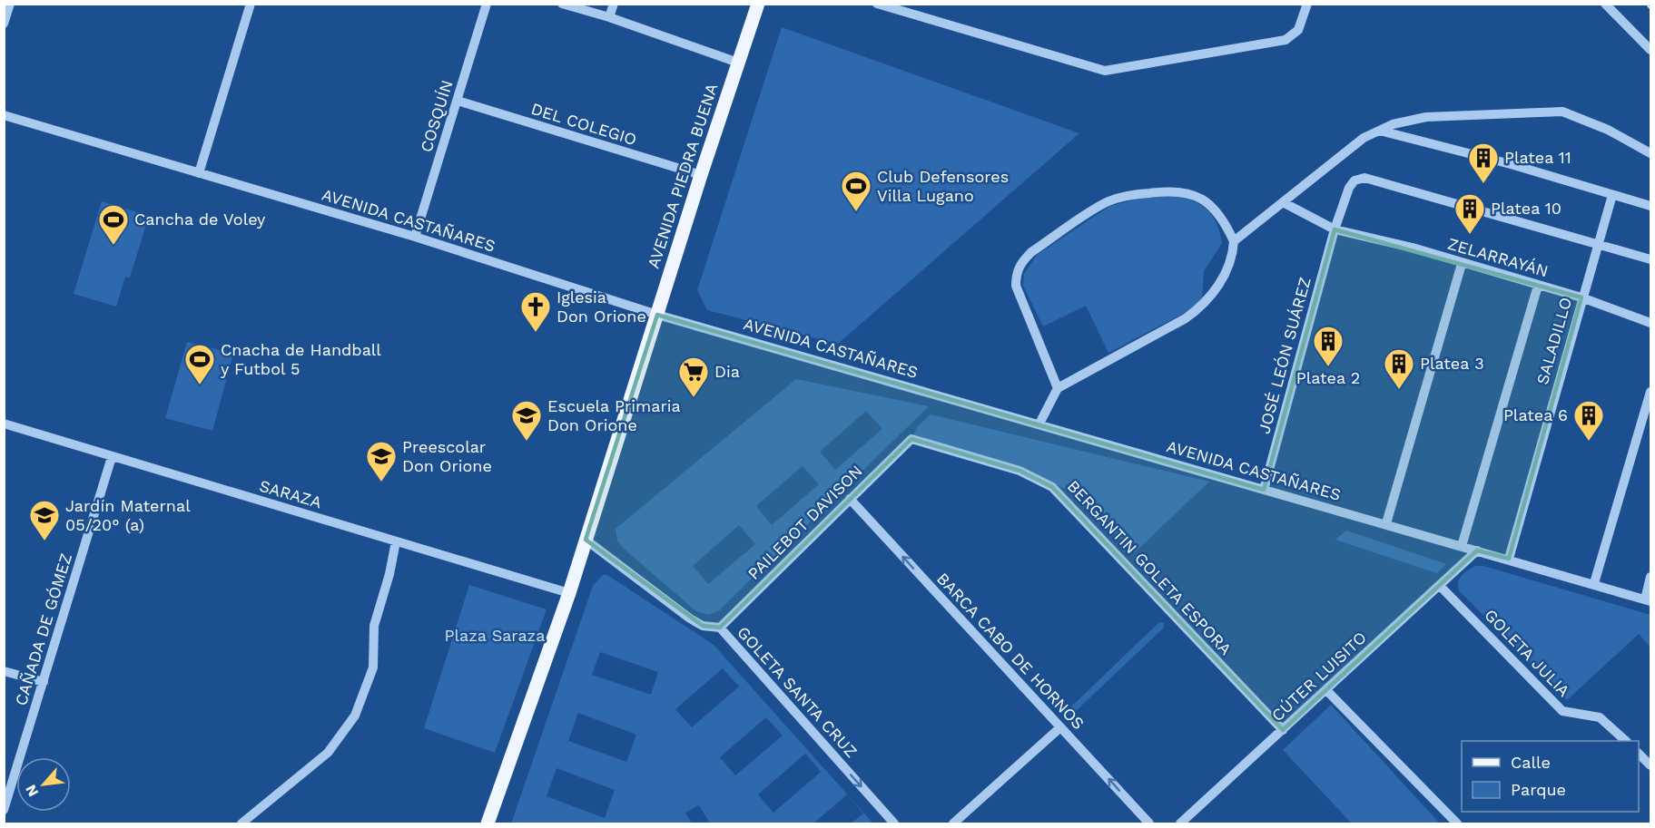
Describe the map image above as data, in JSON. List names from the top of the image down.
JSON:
{
  "streets": {
    "main road": ["AVENIDA PIEDRA BUENA"],
    "street": [
      "COSQUÍN",
      "DEL COLEGIO",
      "AVENIDA CASTAÑARES",
      "ZELARRAYÁN",
      "SALADILLO",
      "JOSÉ LEÓN SUÁREZ",
      "SARAZA",
      "PAILEBOT DAVISON",
      "BERGANTIN GOLETA ESPORA",
      "CAÑADA DE GÓMEZ",
      "BARCA CABO DE HORNOS",
      "GOLETA JULIA",
      "CÚTER LUISITO",
      "GOLETA SANTA CRUZ"
    ]
  },
  "crossings": [
    ["COSQUÍN", "DEL COLEGIO"],
    ["COSQUÍN", "AVENIDA CASTAÑARES"],
    ["DEL COLEGIO", "AVENIDA PIEDRA BUENA"],
    ["AVENIDA PIEDRA BUENA", "AVENIDA CASTAÑARES"],
    ["AVENIDA PIEDRA BUENA", "SARAZA"],
    ["AVENIDA PIEDRA BUENA", "GOLETA SANTA CRUZ"],
    ["AVENIDA CASTAÑARES", "SALADILLO"],
    ["AVENIDA CASTAÑARES", "JOSÉ LEÓN SUÁREZ"],
    ["AVENIDA CASTAÑARES", "CÚTER LUISITO"],
    ["ZELARRAYÁN", "SALADILLO"],
    ["ZELARRAYÁN", "JOSÉ LEÓN SUÁREZ"],
    ["SALADILLO", "JOSÉ LEÓN SUÁREZ"],
    ["SARAZA", "CAÑADA DE GÓMEZ"],
    ["PAILEBOT DAVISON", "BERGANTIN GOLETA ESPORA"],
    ["PAILEBOT DAVISON", "BARCA CABO DE HORNOS"],
    ["PAILEBOT DAVISON", "GOLETA SANTA CRUZ"],
    ["BERGANTIN GOLETA ESPORA", "CÚTER LUISITO"],
    ["GOLETA JULIA", "CÚTER LUISITO"]
  ],
  "one_way": ["BARCA CABO DE HORNOS", "GOLETA SANTA CRUZ"],
  "parks": ["Plaza Saraza"],
  "places": {
    "building": [
      "Platea 11",
      "Platea 10",
      "Platea 2",
      "Platea 3",
      "Platea 6"
    ],
    "sports": ["Club Defensores Villa Lugano", "Cancha de Voley", "Cnacha de Handball y Futbol 5"],
    "church": ["Iglesia Don Orione"],
    "supermarket": ["Dia"],
    "school or university": ["Escuela Primaria Don Orione", "Preescolar Don Orione", "Jardín Maternal 05/20° (a)"]
  },
  "legend": ["Calle", "Parque"],
  "north": "bottom left"
}
